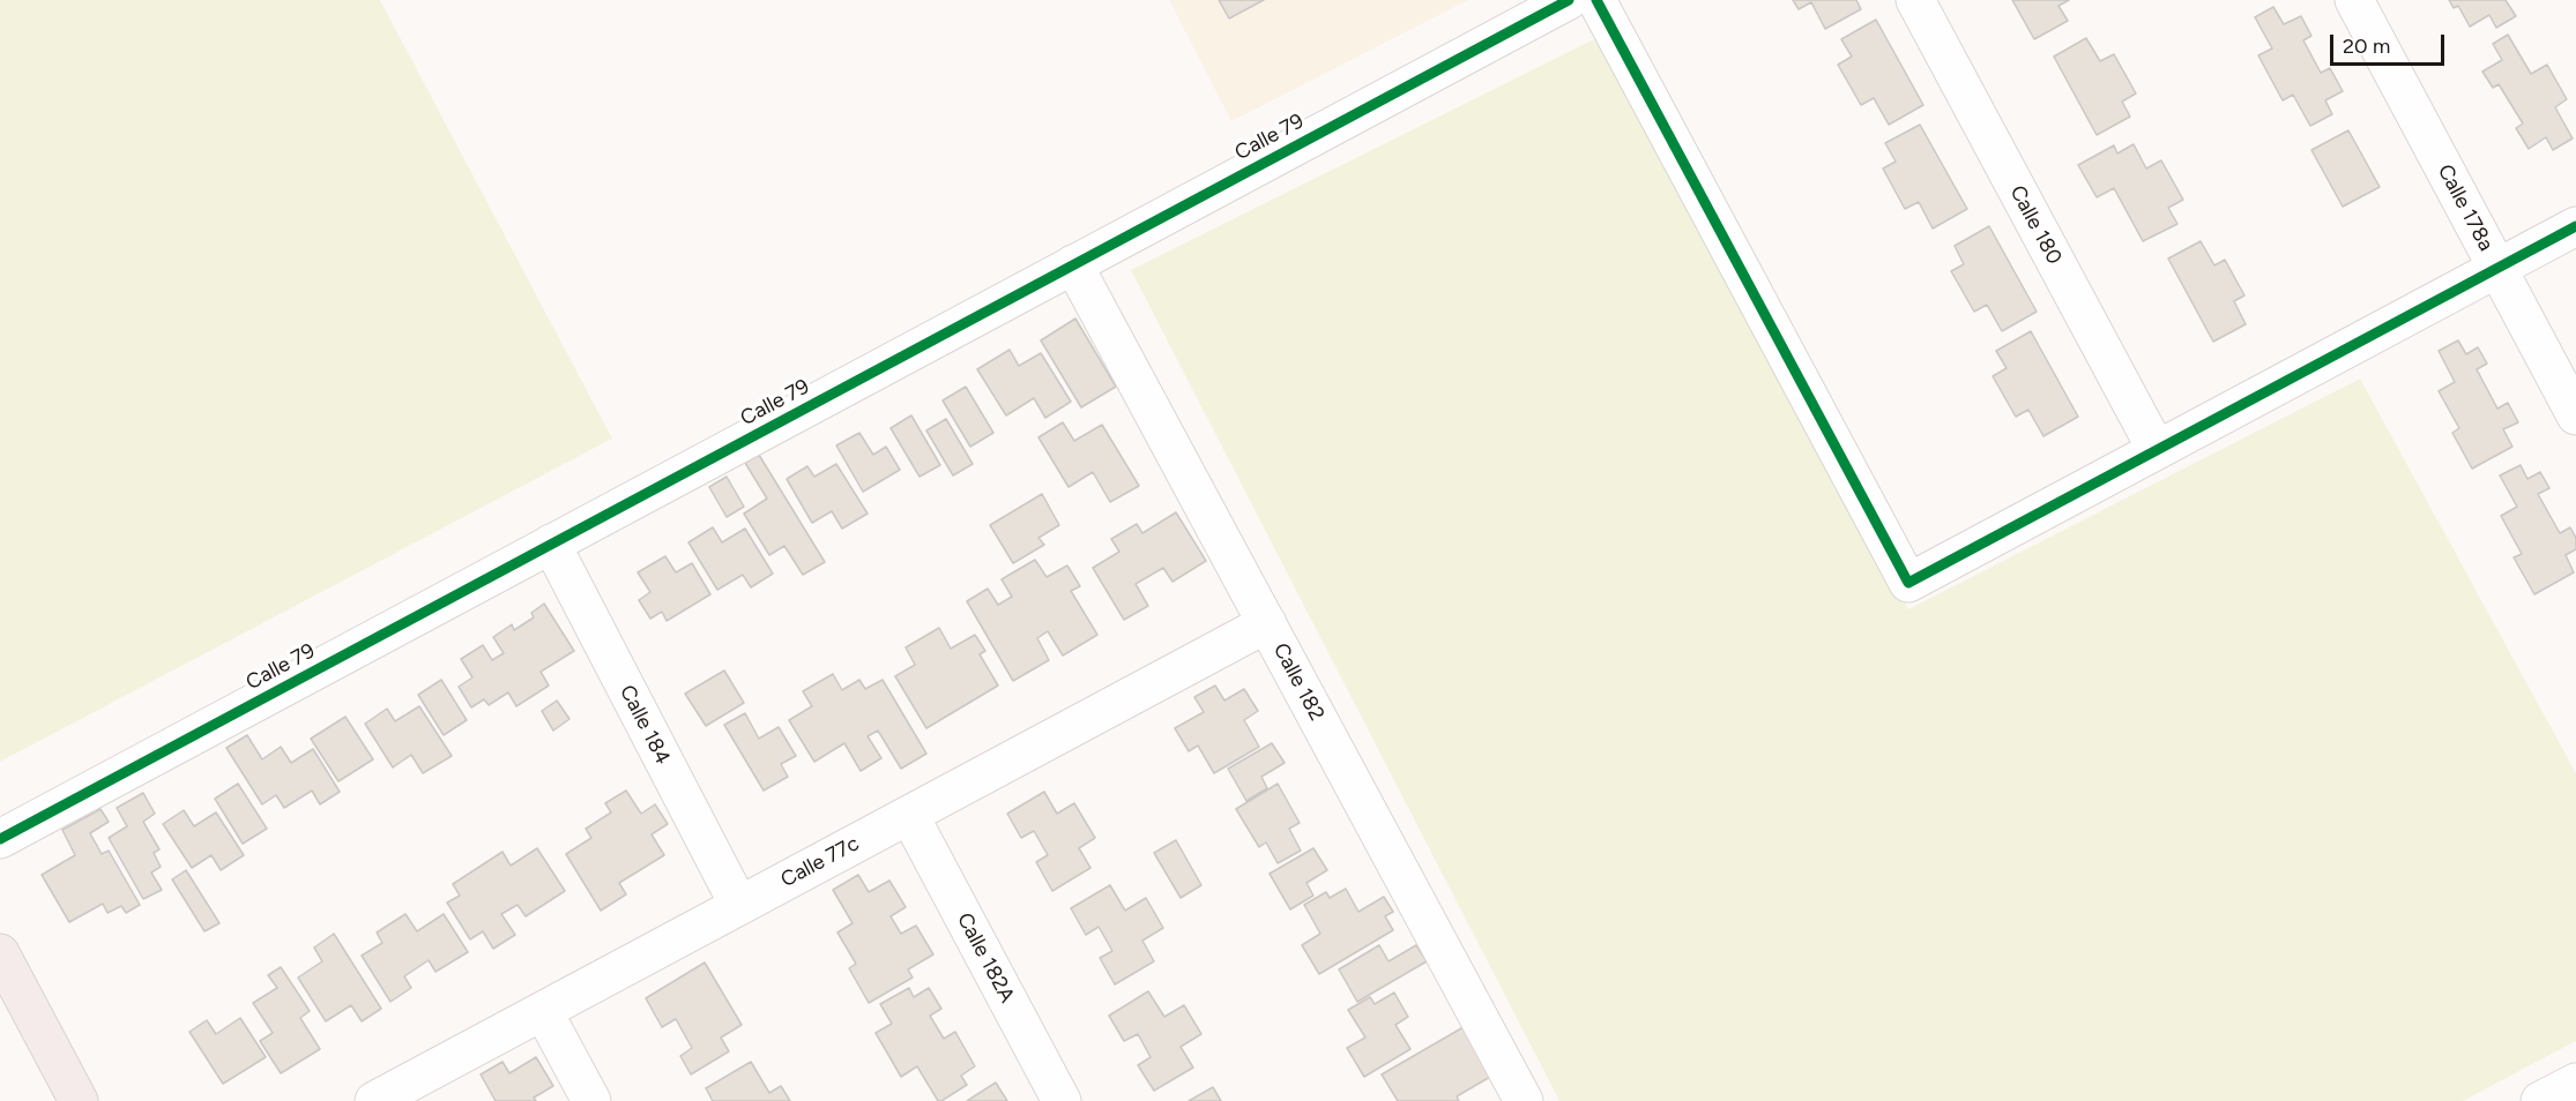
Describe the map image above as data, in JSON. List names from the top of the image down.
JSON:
{
  "streets": {
    "street": [
      "Calle 79",
      "Calle 178a",
      "Calle 180",
      "Calle 182",
      "Calle 184",
      "Calle 77c",
      "Calle 182A"
    ]
  },
  "crossings": [
    ["Calle 79", "Calle 182"],
    ["Calle 79", "Calle 184"],
    ["Calle 182", "Calle 77c"],
    ["Calle 184", "Calle 77c"],
    ["Calle 77c", "Calle 182A"]
  ],
  "scale_bar": "20 m"
}
